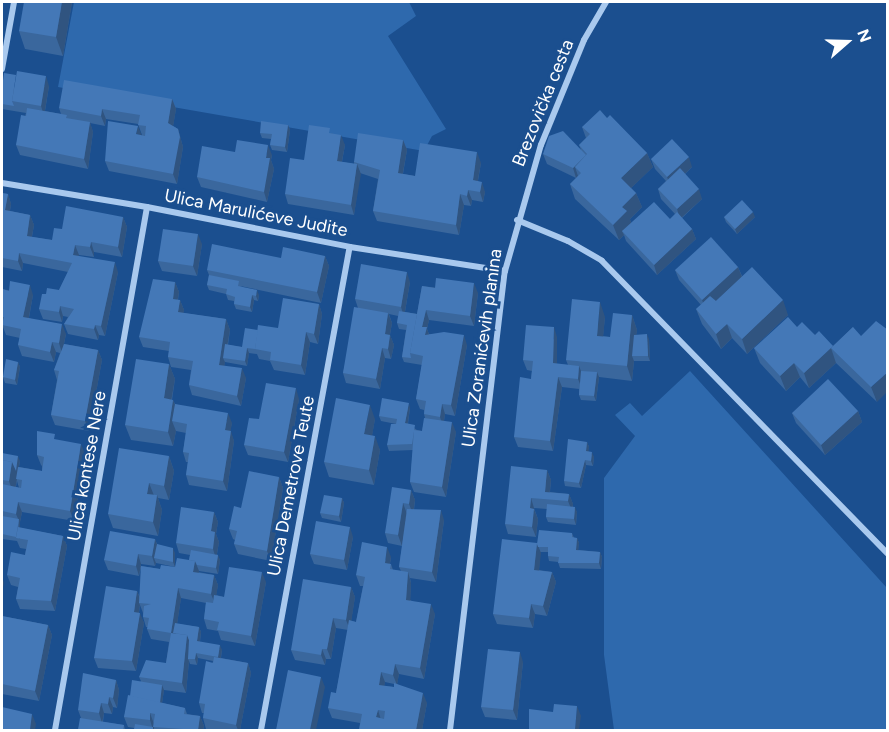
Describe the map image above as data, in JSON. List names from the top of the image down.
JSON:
{
  "streets": {
    "street": [
      "Brezovička cesta",
      "Ulica Marulićeve Judite",
      "Ulica Zoranićevih planina",
      "Ulica kontese Nere",
      "Ulica Demetrove Teute"
    ]
  },
  "crossings": [
    ["Brezovička cesta", "Ulica Zoranićevih planina"],
    ["Ulica Marulićeve Judite", "Ulica Zoranićevih planina"],
    ["Ulica Marulićeve Judite", "Ulica kontese Nere"],
    ["Ulica Marulićeve Judite", "Ulica Demetrove Teute"]
  ],
  "north": "right"
}
